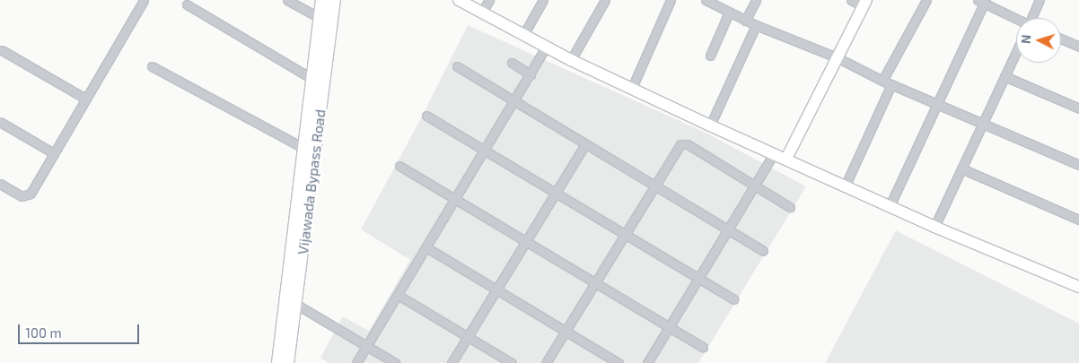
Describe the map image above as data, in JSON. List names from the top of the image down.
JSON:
{
  "streets": {
    "main road": ["Vijawada Bypass Road"]
  },
  "scale_bar": "100 m",
  "north": "left"
}
